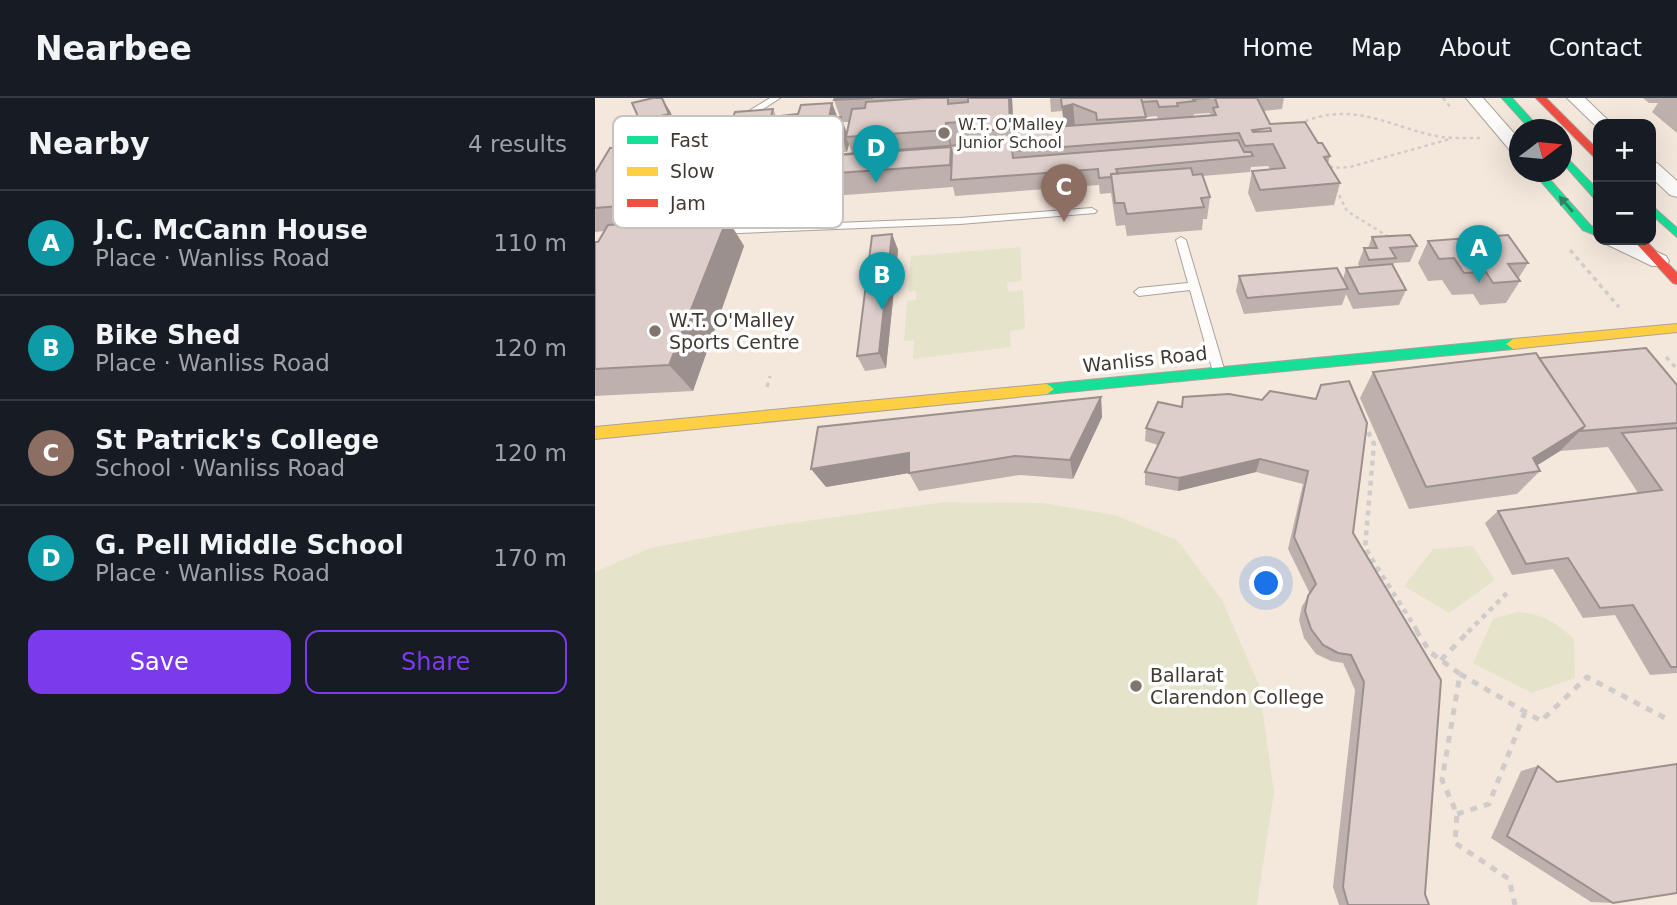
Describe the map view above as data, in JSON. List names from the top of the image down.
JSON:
{
  "streets": {
    "street": ["Wanliss Road"]
  },
  "places": ["W.T. O'Malley Junior School", "W.T. O'Malley Sports Centre", "Ballarat Clarendon College"],
  "legend": ["Fast", "Slow", "Jam"],
  "north": "right",
  "page": {
    "header": "Nearbee",
    "nav": [
      "Home",
      "Map",
      "About",
      "Contact"
    ],
    "heading": ["Nearby", "4 results"],
    "map_buttons": ["+", "−"],
    "pins": [
      "D",
      "C",
      "A",
      "B"
    ],
    "list": [
      {
        "mark": "A",
        "name": "J.C. McCann House",
        "note": "Place · Wanliss Road",
        "value": "110 m"
      },
      {
        "mark": "B",
        "name": "Bike Shed",
        "note": "Place · Wanliss Road",
        "value": "120 m"
      },
      {
        "mark": "C",
        "name": "St Patrick's College",
        "note": "School · Wanliss Road",
        "value": "120 m"
      },
      {
        "mark": "D",
        "name": "G. Pell Middle School",
        "note": "Place · Wanliss Road",
        "value": "170 m"
      }
    ],
    "buttons": ["Save", "Share"]
  }
}
